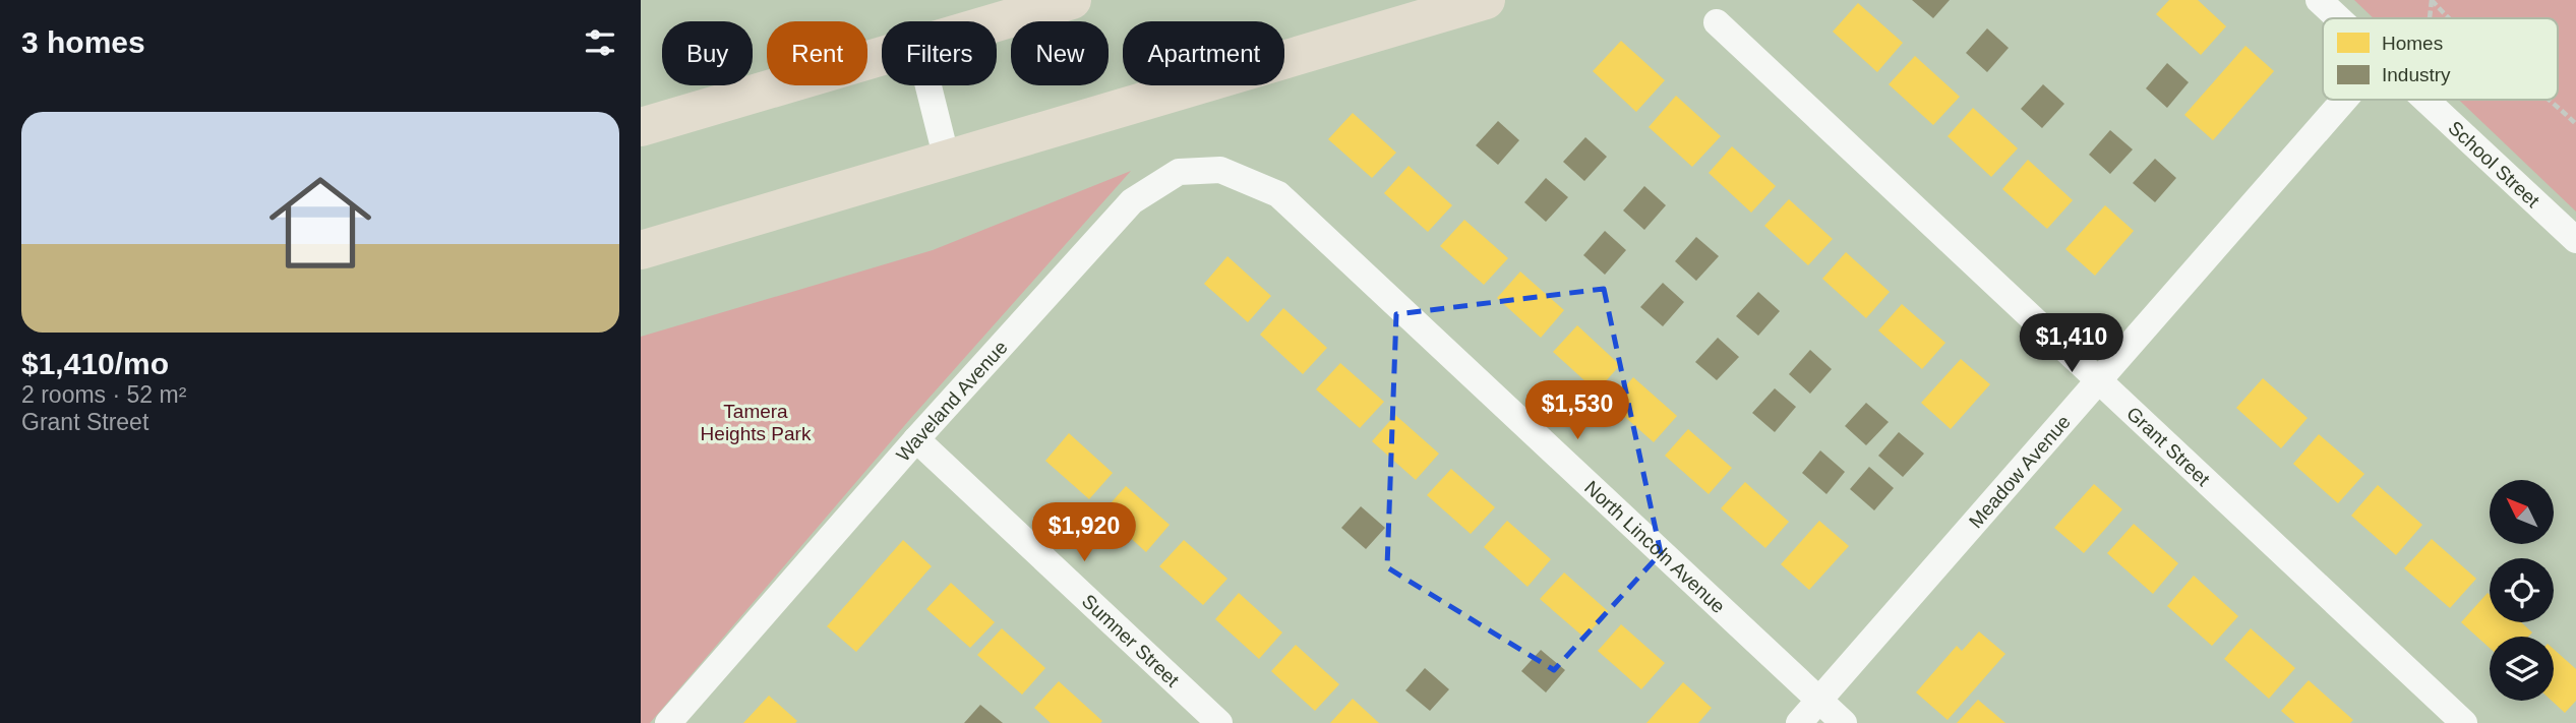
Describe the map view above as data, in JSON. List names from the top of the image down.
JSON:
{
  "streets": {
    "street": [
      "School Street",
      "Waveland Avenue",
      "Grant Street",
      "Meadow Avenue",
      "North Lincoln Avenue",
      "Sumner Street"
    ]
  },
  "crossings": [
    ["Waveland Avenue", "North Lincoln Avenue"],
    ["Waveland Avenue", "Sumner Street"],
    ["Grant Street", "Meadow Avenue"],
    ["Meadow Avenue", "North Lincoln Avenue"]
  ],
  "parks": ["Tamera Heights Park"],
  "legend": ["Homes", "Industry"],
  "north": "top left",
  "page": {
    "heading": "3 homes",
    "chip": [
      "Buy",
      "Rent",
      "Filters",
      "New",
      "Apartment"
    ],
    "list": [
      {
        "name": "$1,410/mo",
        "note": "2 rooms · 52 m² · Grant Street"
      }
    ],
    "price": ["$1,410", "$1,530", "$1,920"]
  }
}
